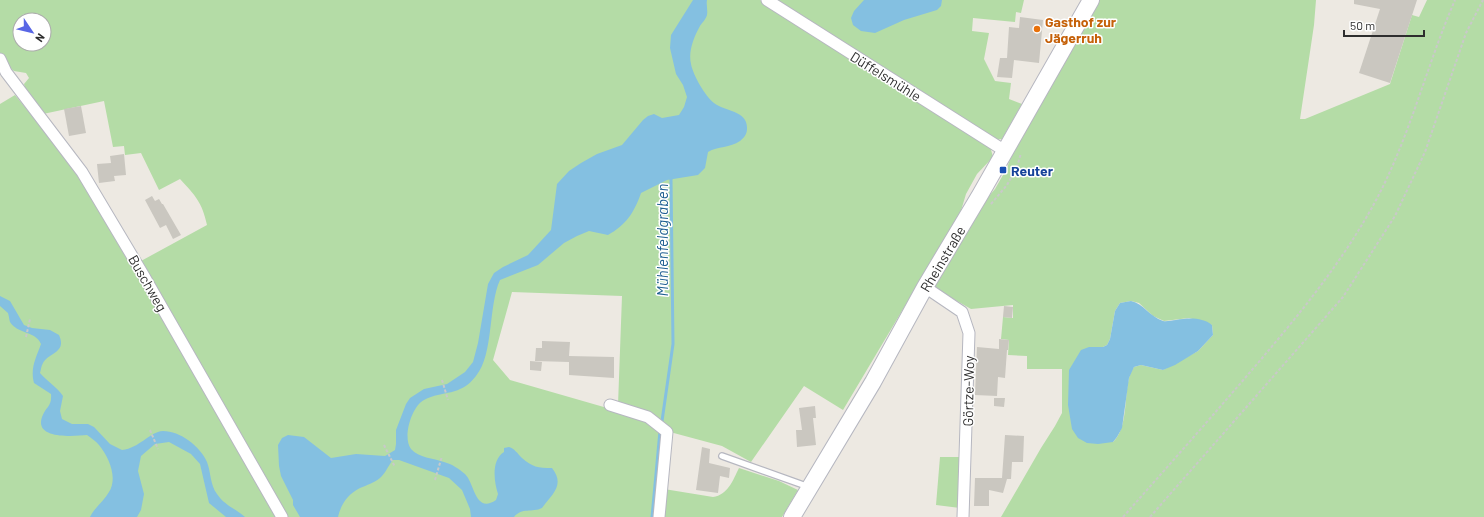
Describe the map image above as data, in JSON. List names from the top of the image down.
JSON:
{
  "streets": {
    "main road": ["Rheinstraße"],
    "street": ["Düffelsmühle", "Buschweg", "Görtze-Woy"]
  },
  "crossings": [
    ["Düffelsmühle", "Rheinstraße"],
    ["Rheinstraße", "Görtze-Woy"]
  ],
  "water": ["Mühlenfeldgraben"],
  "places": {
    "other": ["Gasthof zur Jägerruh"],
    "transit": ["Reuter"]
  },
  "scale_bar": "50 m",
  "north": "bottom right"
}
